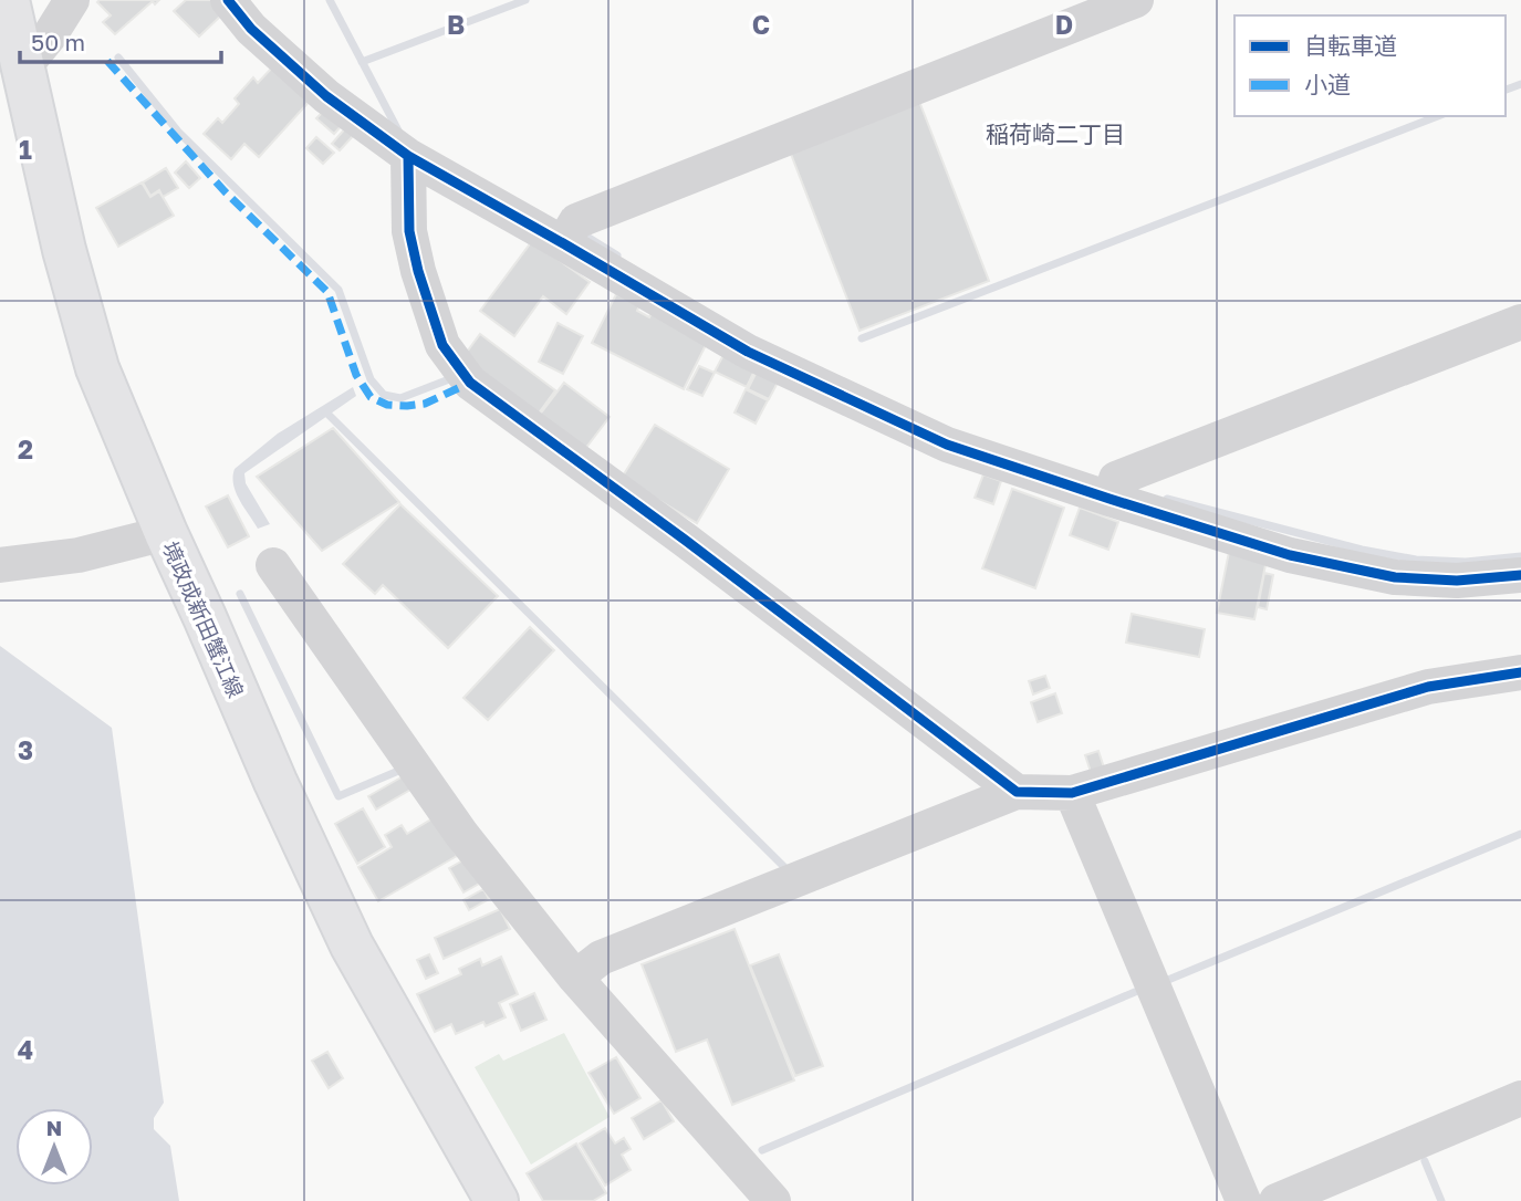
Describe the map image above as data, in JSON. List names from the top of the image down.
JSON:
{
  "streets": {
    "main road": ["境政成新田蟹江線"]
  },
  "districts": ["稲荷崎二丁目"],
  "legend": ["自転車道", "小道"],
  "scale_bar": "50 m",
  "north": "top",
  "grid": {
    "columns": ["B", "C", "D"],
    "rows": [
      "1",
      "2",
      "3",
      "4"
    ]
  }
}
